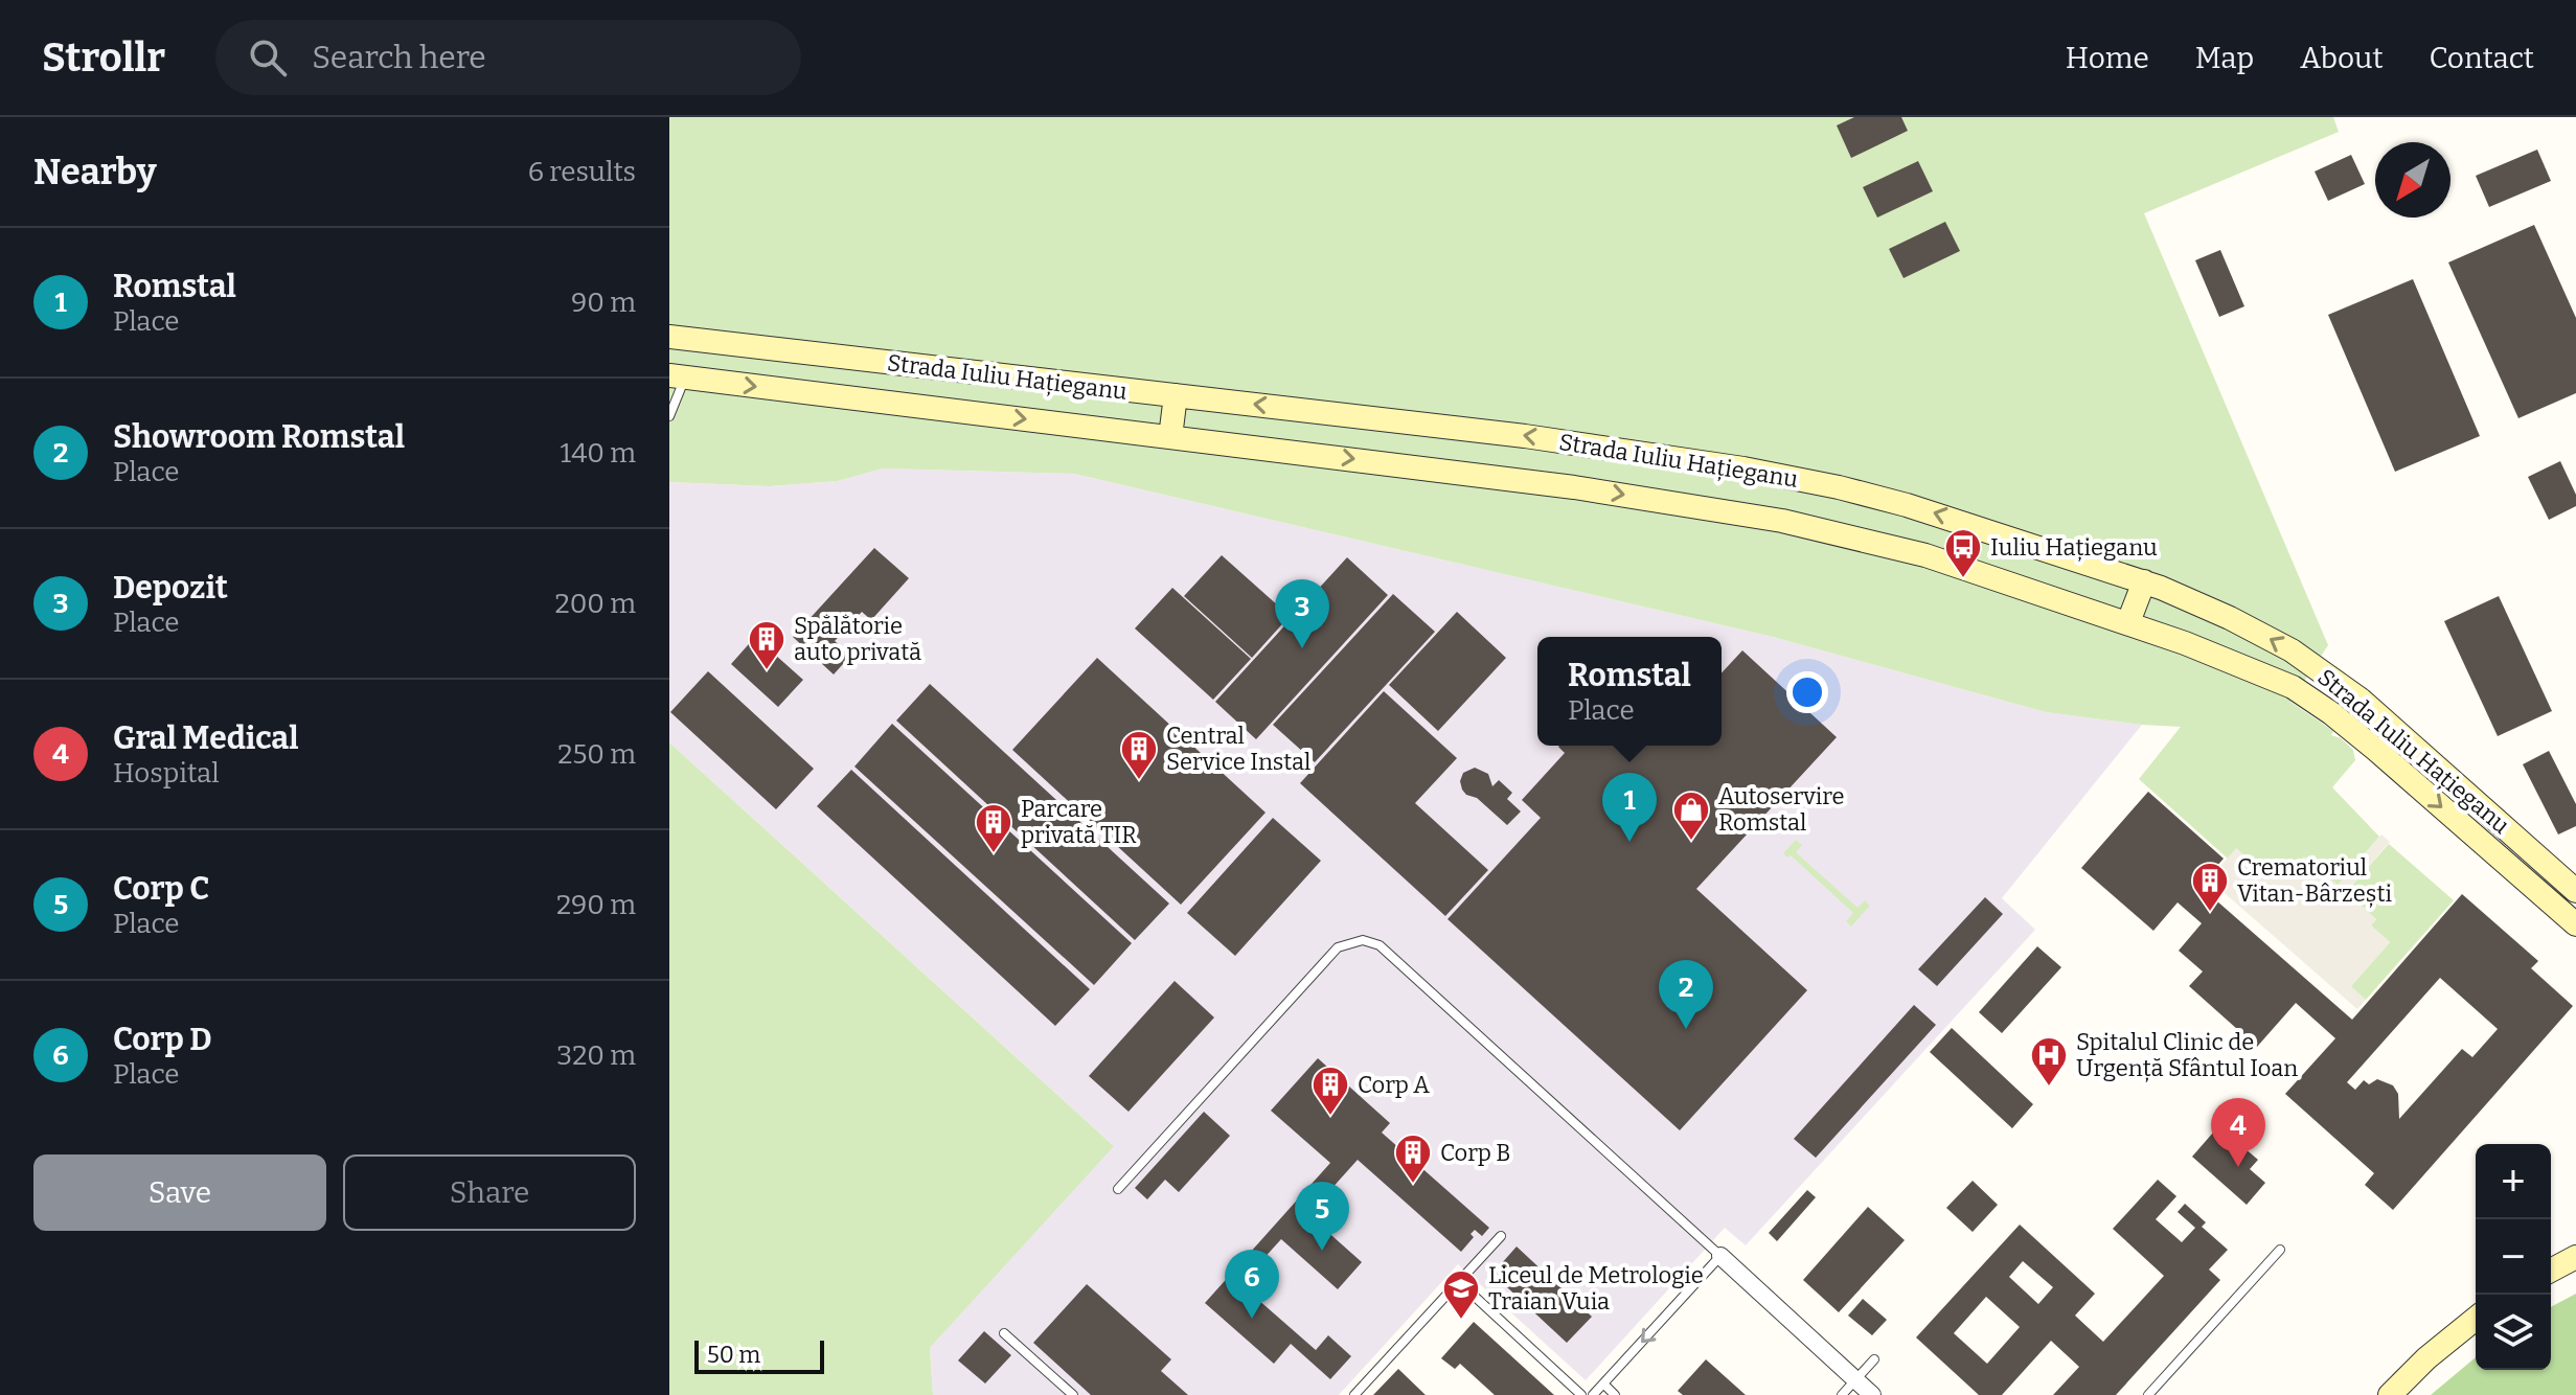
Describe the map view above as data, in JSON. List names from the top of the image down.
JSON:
{
  "streets": {
    "main road": ["Strada Iuliu Hațieganu"]
  },
  "places": {
    "bus stop": ["Iuliu Hațieganu"],
    "building": [
      "Spălătorie auto privată",
      "Central Service Instal",
      "Parcare privată TIR",
      "Crematoriul Vitan-Bârzești",
      "Corp A",
      "Corp B"
    ],
    "shop": ["Autoservire Romstal"],
    "hospital": ["Spitalul Clinic de Urgență Sfântul Ioan"],
    "school or university": ["Liceul de Metrologie Traian Vuia"]
  },
  "scale_bar": "50 m",
  "north": "bottom left",
  "page": {
    "header": "Strollr",
    "search": "Search here",
    "nav": [
      "Home",
      "Map",
      "About",
      "Contact"
    ],
    "heading": ["Nearby", "6 results"],
    "list": [
      {
        "mark": "1",
        "name": "Romstal",
        "note": "Place",
        "value": "90 m"
      },
      {
        "mark": "2",
        "name": "Showroom Romstal",
        "note": "Place",
        "value": "140 m"
      },
      {
        "mark": "3",
        "name": "Depozit",
        "note": "Place",
        "value": "200 m"
      },
      {
        "mark": "4",
        "name": "Gral Medical",
        "note": "Hospital",
        "value": "250 m"
      },
      {
        "mark": "5",
        "name": "Corp C",
        "note": "Place",
        "value": "290 m"
      },
      {
        "mark": "6",
        "name": "Corp D",
        "note": "Place",
        "value": "320 m"
      }
    ],
    "pins": [
      "3",
      "1",
      "2",
      "4",
      "5",
      "6"
    ],
    "popup": ["Romstal", "Place"],
    "buttons": ["Save", "Share"],
    "map_buttons": ["+", "−"],
    "scale": "50 m"
  }
}
